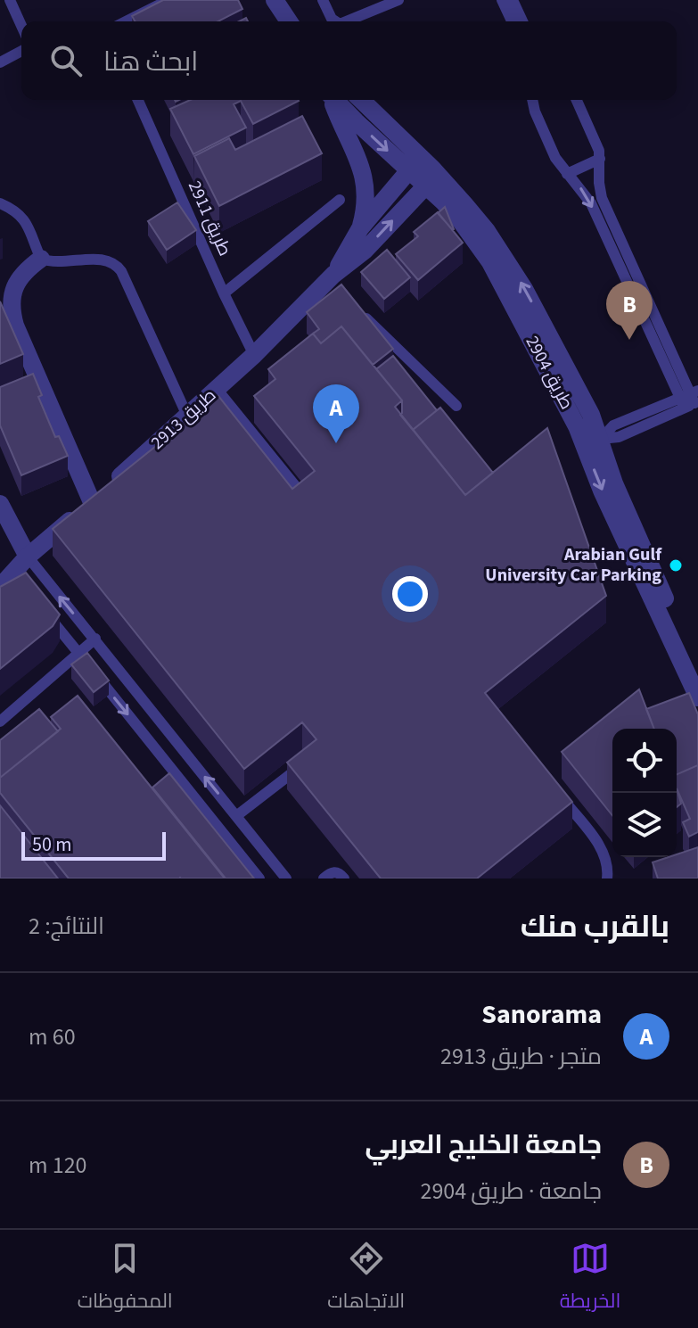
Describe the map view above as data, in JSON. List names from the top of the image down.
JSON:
{
  "streets": {
    "street": ["طريق 2904", "طريق 2913"],
    "lane": ["طريق 2911"]
  },
  "crossings": [
    ["طريق 2911", "طريق 2913"],
    ["طريق 2904", "طريق 2913"]
  ],
  "places": ["Arabian Gulf University Car Parking"],
  "scale_bar": "50 m",
  "page": {
    "search": "ابحث هنا",
    "pins": ["B", "A"],
    "scale": "50 m",
    "heading": ["بالقرب منك", "النتائج: 2"],
    "list": [
      {
        "mark": "A",
        "name": "Sanorama",
        "note": "متجر · طريق 2913",
        "value": "60 m"
      },
      {
        "mark": "B",
        "name": "جامعة الخليج العربي",
        "note": "جامعة · طريق 2904",
        "value": "120 m"
      }
    ],
    "nav": ["الخريطة", "الاتجاهات", "المحفوظات"]
  }
}
